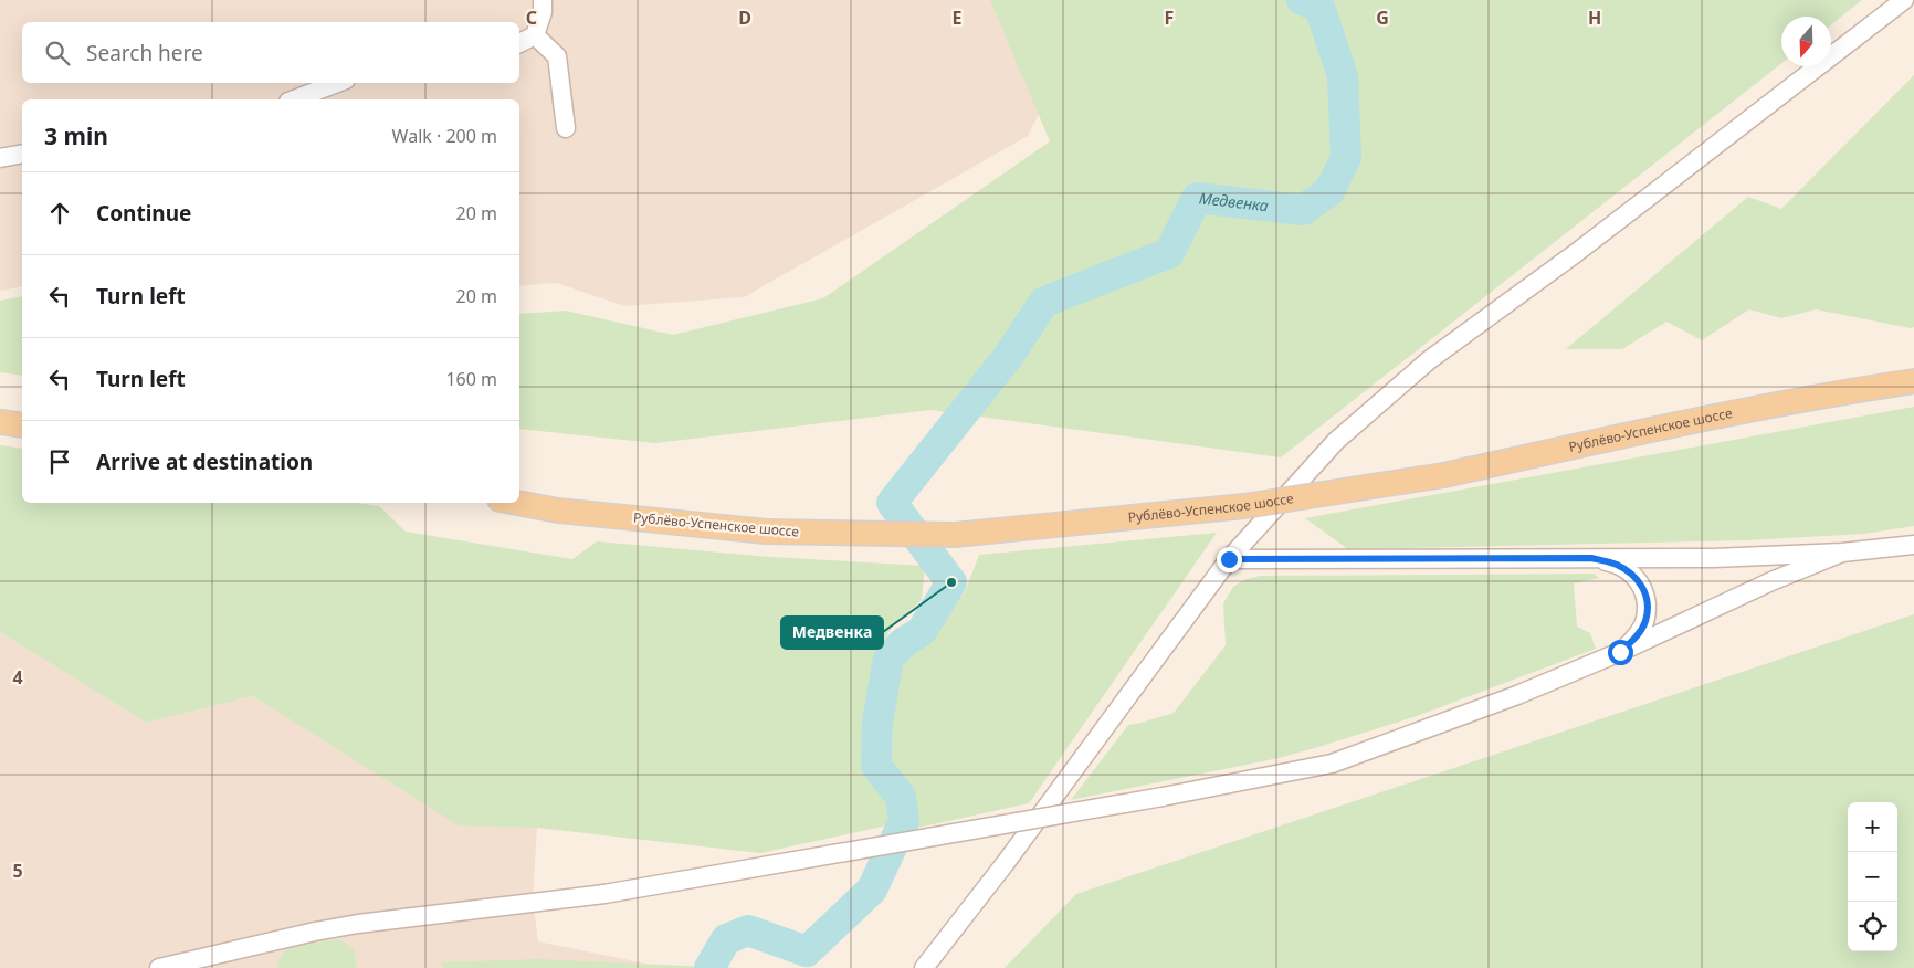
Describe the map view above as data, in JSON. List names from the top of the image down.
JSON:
{
  "streets": {
    "main road": ["Рублёво-Успенское шоссе"]
  },
  "water": ["Медвенка"],
  "places": ["Медвенка"],
  "north": "bottom",
  "page": {
    "search": "Search here",
    "heading": ["3 min", "Walk · 200 m"],
    "list": [
      ["Continue", "20 m"],
      ["Turn left", "20 m"],
      ["Turn left", "160 m"],
      "Arrive at destination"
    ],
    "map_buttons": ["+", "−"]
  },
  "grid": {
    "columns": [
      "C",
      "D",
      "E",
      "F",
      "G",
      "H"
    ],
    "rows": ["4", "5"]
  }
}
